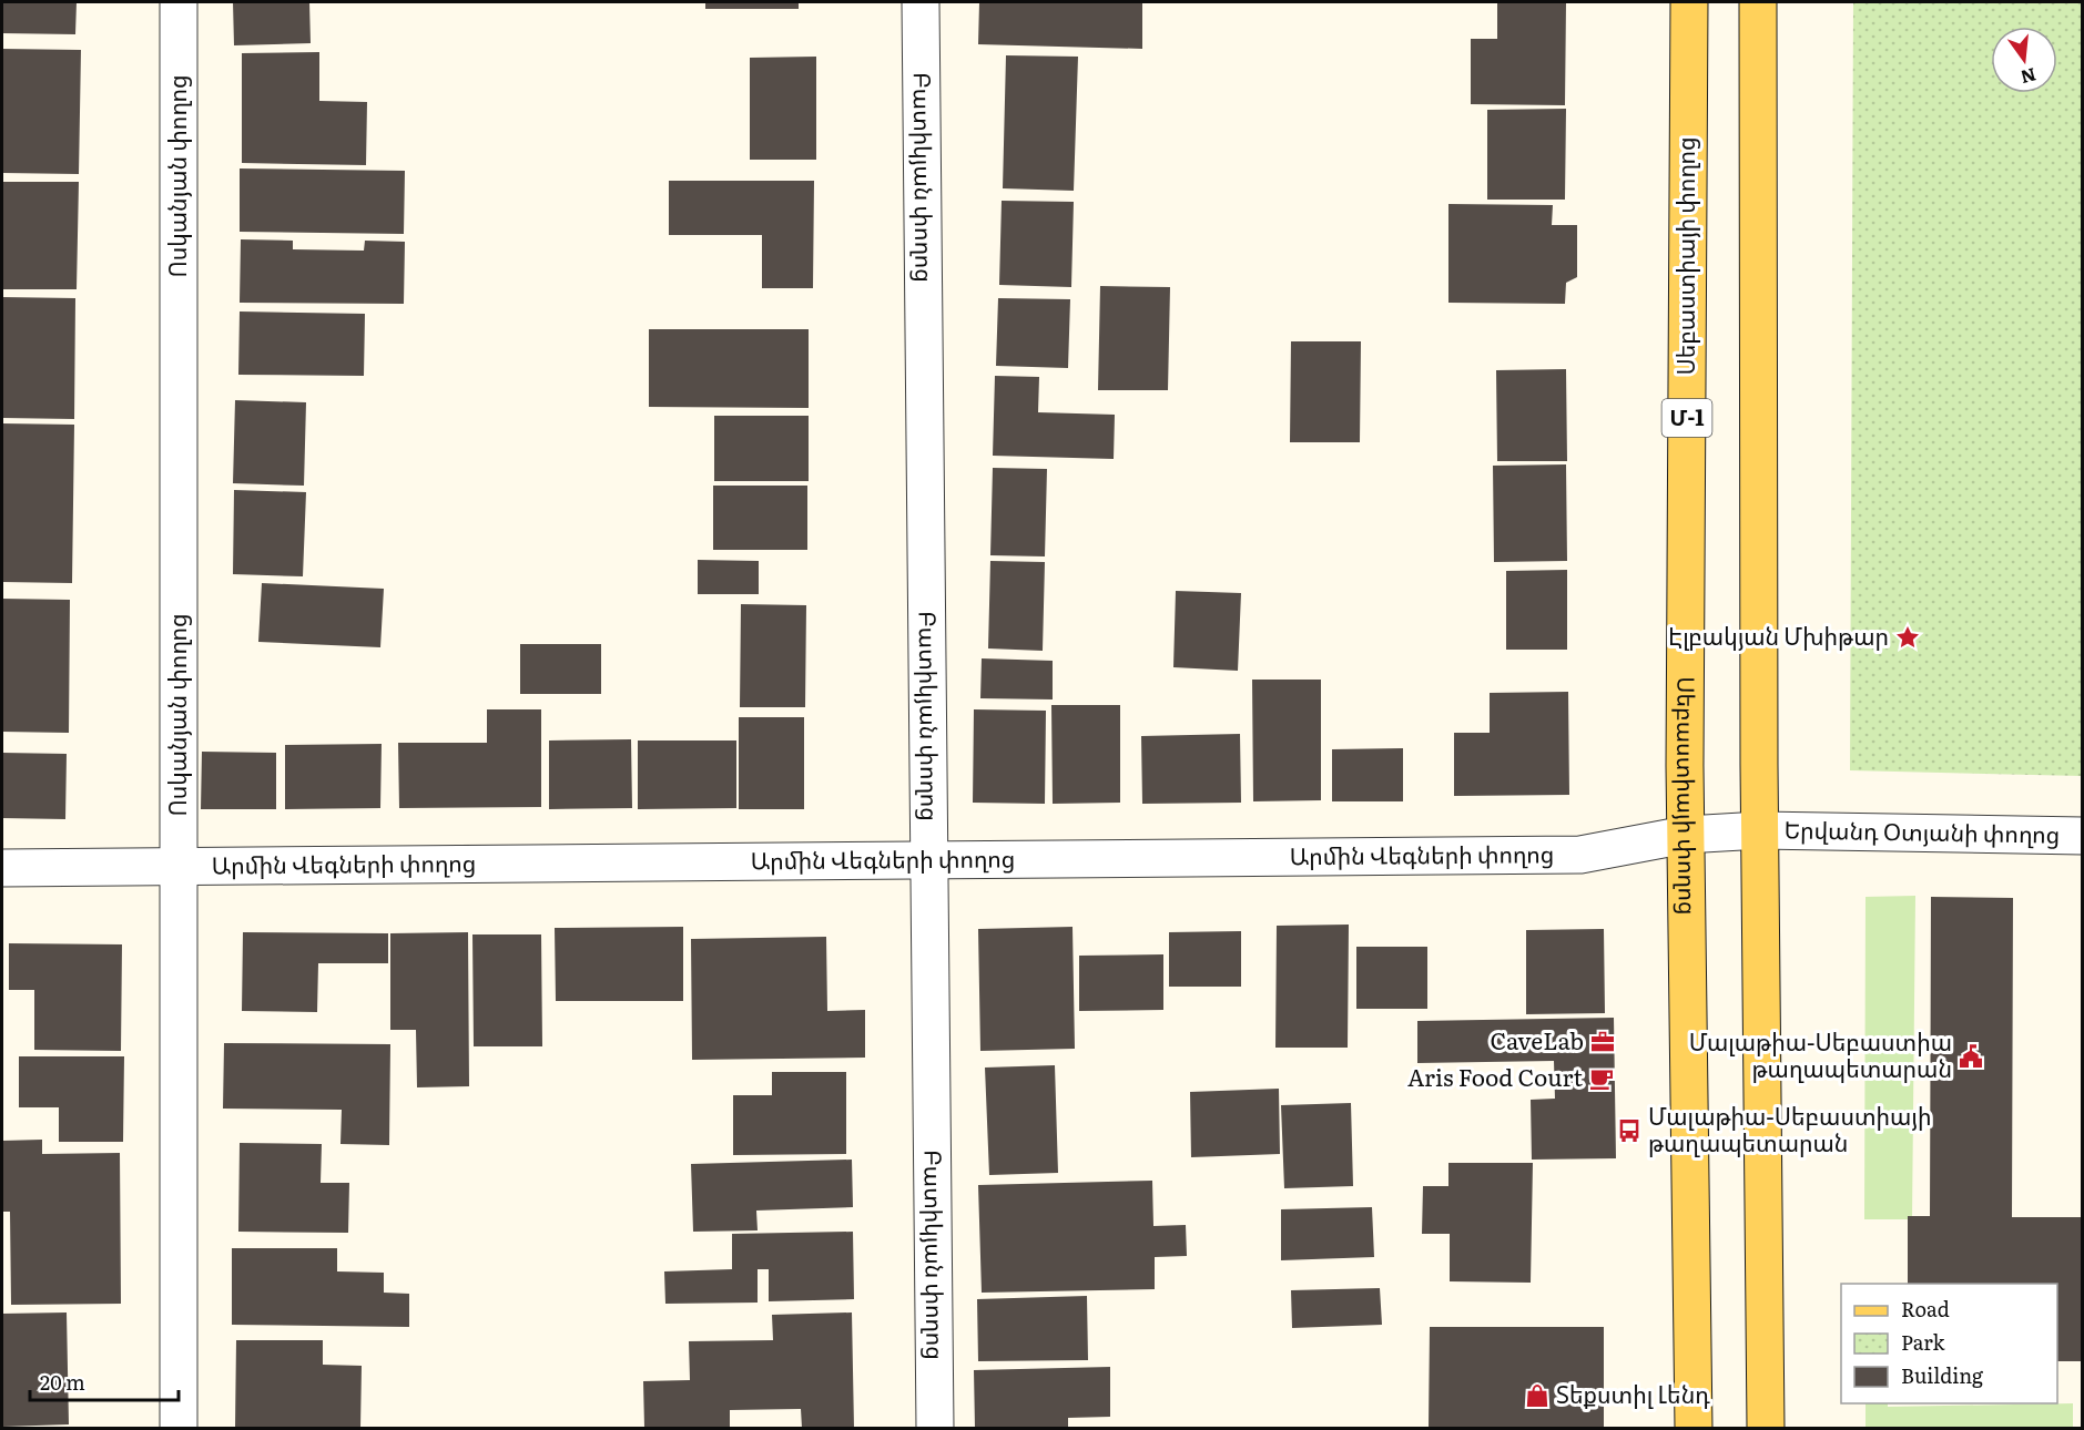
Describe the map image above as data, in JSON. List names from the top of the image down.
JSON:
{
  "streets": {
    "main road": ["Սեբաստիայի փողոց", "Մ-1"],
    "street": [
      "Ոսկանյան փողոց",
      "Բատիկյան փողոց",
      "Երվանդ Օտյանի փողոց",
      "Արմին Վեգների փողոց"
    ]
  },
  "crossings": [
    ["Ոսկանյան փողոց", "Արմին Վեգների փողոց"],
    ["Բատիկյան փողոց", "Արմին Վեգների փողոց"],
    ["Սեբաստիայի փողոց", "Արմին Վեգների փողոց"],
    ["Երվանդ Օտյանի փողոց", "Արմին Վեգների փողոց"]
  ],
  "places": {
    "place": ["Էլբակյան Մխիթար"],
    "office": ["CaveLab"],
    "public building": ["Մալաթիա-Սեբաստիա թաղապետարան"],
    "cafe": ["Aris Food Court"],
    "bus stop": ["Մալաթիա-Սեբաստիայի թաղապետարան"],
    "shop": ["Տեքստիլ Լենդ"]
  },
  "legend": ["Road", "Park", "Building"],
  "scale_bar": "20 m",
  "north": "bottom"
}
